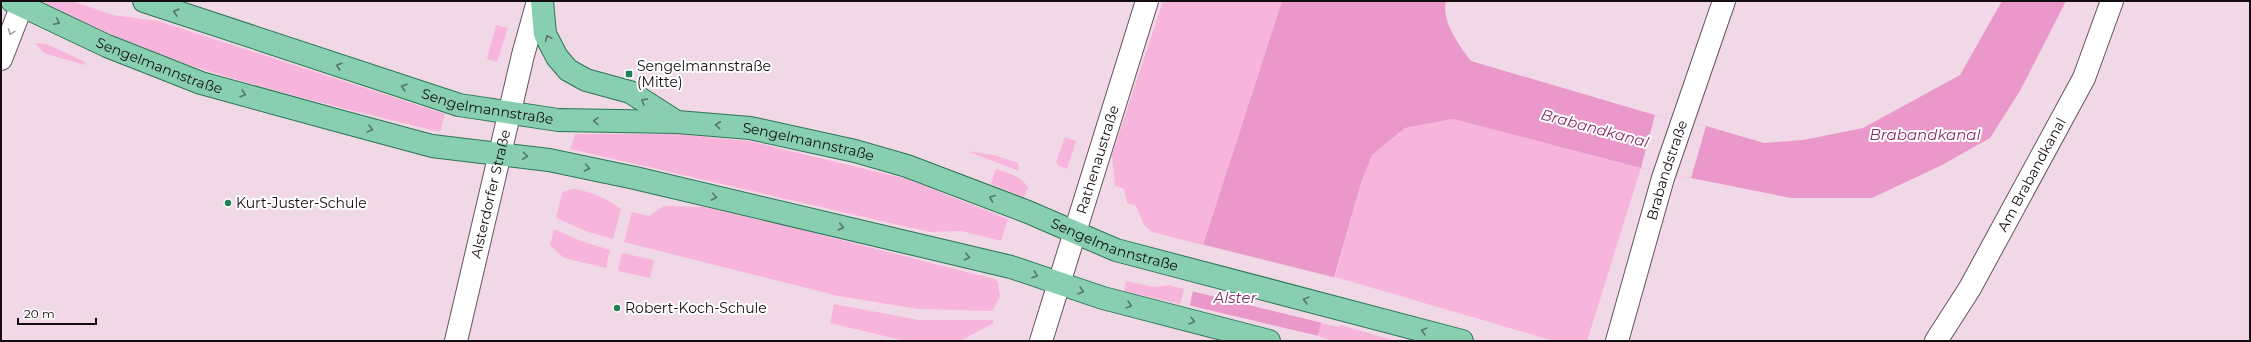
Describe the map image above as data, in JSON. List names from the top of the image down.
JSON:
{
  "streets": {
    "main road": ["Sengelmannstraße"],
    "street": [
      "Rathenaustraße",
      "Brabandstraße",
      "Am Brabandkanal",
      "Alsterdorfer Straße"
    ]
  },
  "crossings": [
    ["Sengelmannstraße", "Rathenaustraße"],
    ["Sengelmannstraße", "Alsterdorfer Straße"]
  ],
  "water": ["Brabandkanal", "Alster"],
  "places": {
    "transit": ["Sengelmannstraße (Mitte)"],
    "other": ["Kurt-Juster-Schule", "Robert-Koch-Schule"]
  },
  "scale_bar": "20 m"
}
